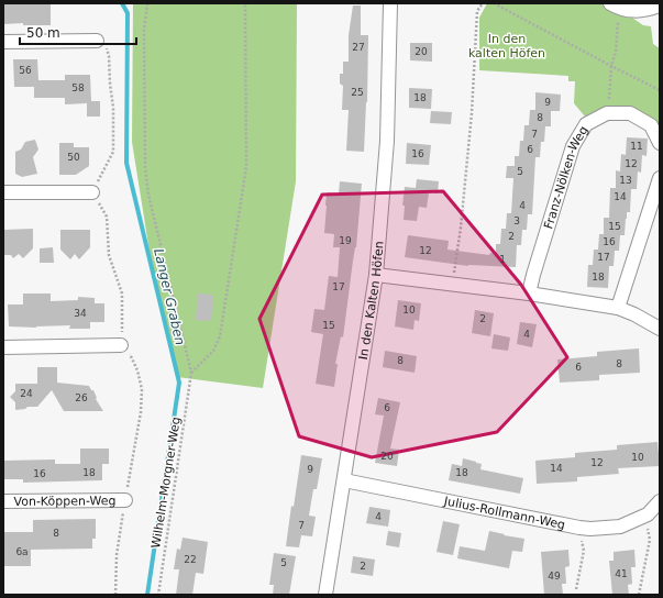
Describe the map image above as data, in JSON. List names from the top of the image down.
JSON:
{
  "streets": {
    "street": [
      "Franz-Nölken-Weg",
      "In den Kalten Höfen",
      "Von-Köppen-Weg",
      "Julius-Rollmann-Weg"
    ],
    "path": ["Wilhelm-Morgner-Weg"]
  },
  "crossings": [
    ["In den Kalten Höfen", "Julius-Rollmann-Weg"]
  ],
  "water": ["Langer Graben"],
  "parks": ["In den kalten Höfen"],
  "house_numbers": [
    "27",
    "20",
    "56",
    "58",
    "25",
    "18",
    "9",
    "8",
    "7",
    "11",
    "6",
    "16",
    "50",
    "12",
    "5",
    "13",
    "14",
    "4",
    "3",
    "15",
    "2",
    "19",
    "16",
    "12",
    "17",
    "1",
    "18",
    "17",
    "10",
    "34",
    "2",
    "15",
    "4",
    "8",
    "8",
    "6",
    "24",
    "26",
    "6",
    "20",
    "10",
    "12",
    "14",
    "9",
    "18",
    "18",
    "16",
    "4",
    "7",
    "8",
    "6a",
    "22",
    "5",
    "2",
    "41",
    "49"
  ],
  "scale_bar": "50 m"
}
